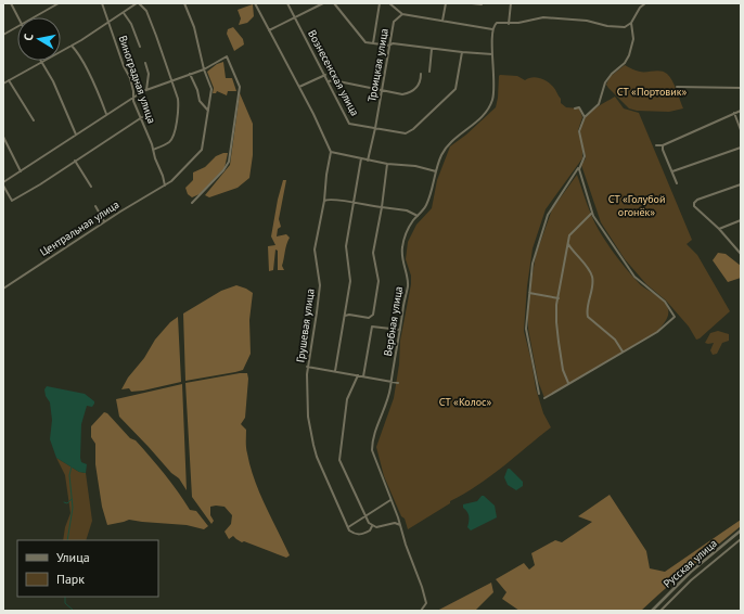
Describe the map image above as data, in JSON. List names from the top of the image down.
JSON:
{
  "streets": {
    "street": [
      "Троицкая улица",
      "Вознесенская улица",
      "Виноградная улица",
      "Центральная улица",
      "Вербная улица",
      "Грушевая улица",
      "Русская улица"
    ]
  },
  "crossings": [
    ["Троицкая улица", "Вознесенская улица"],
    ["Виноградная улица", "Центральная улица"]
  ],
  "parks": ["СТ «Портовик»", "СТ «Голубой огонёк»", "СТ «Колос»"],
  "legend": ["Улица", "Парк"],
  "north": "left"
}
